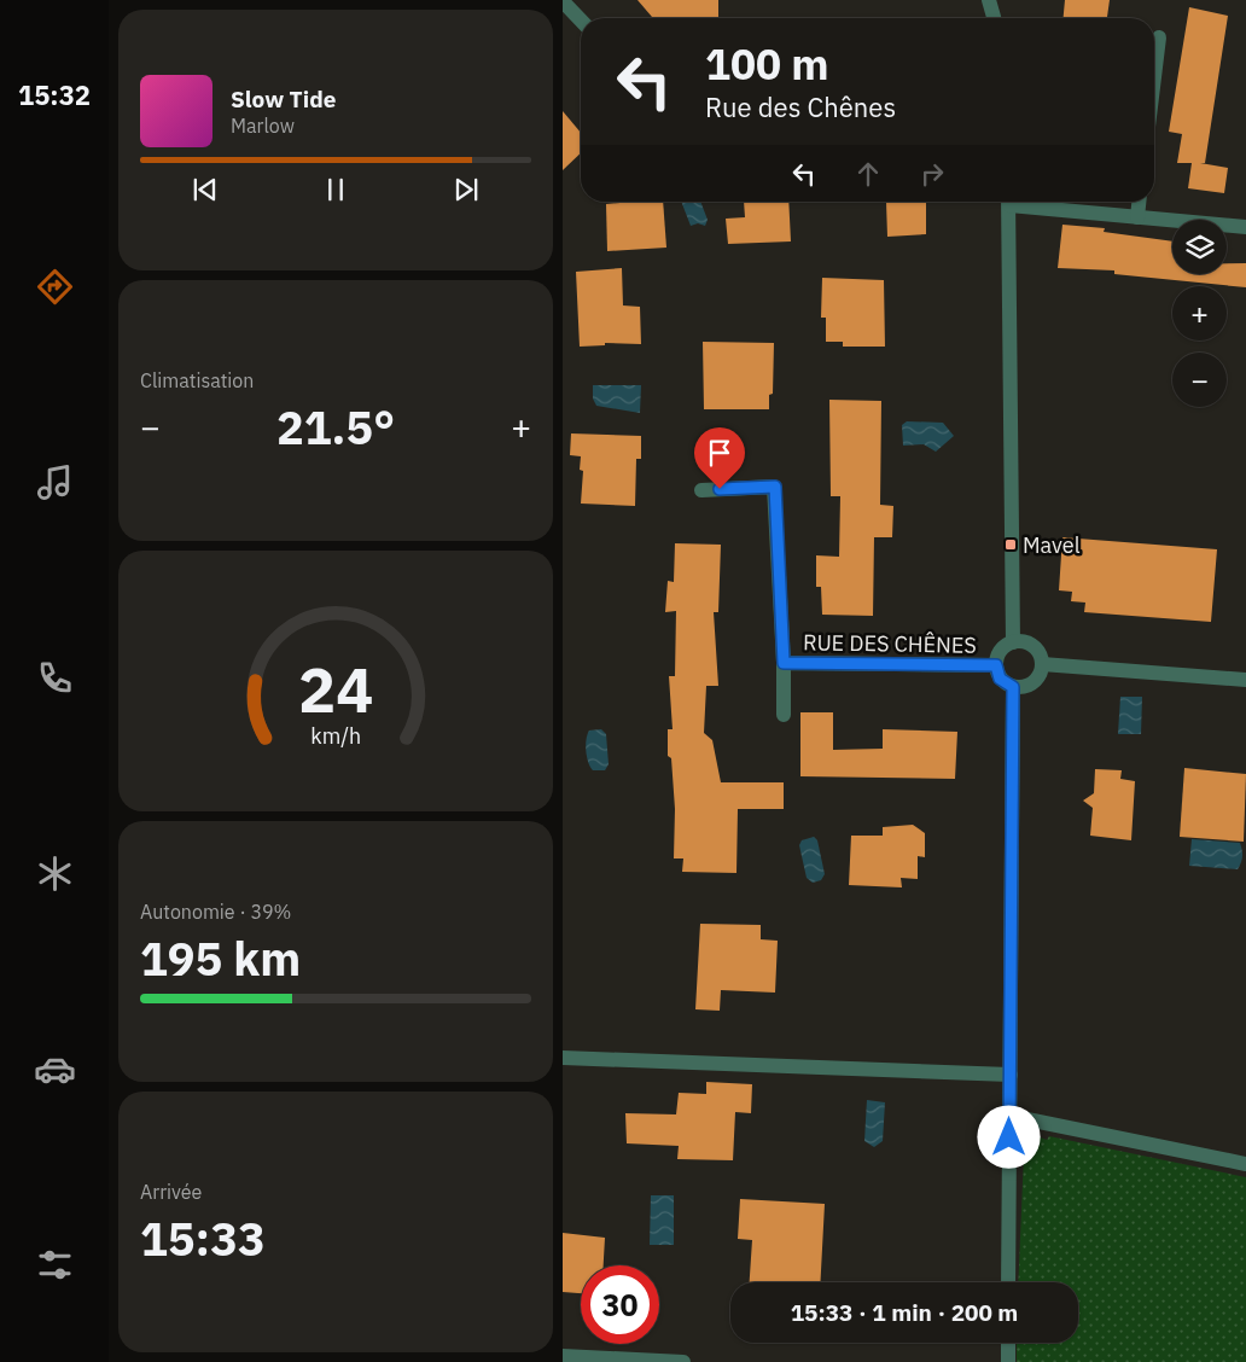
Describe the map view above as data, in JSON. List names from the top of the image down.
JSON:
{
  "streets": {
    "street": ["RUE DES CHÊNES"]
  },
  "places": {
    "transit": ["Mavel"]
  },
  "page": {
    "tabs": "15:32",
    "turn": ["100 m", "Rue des Chênes"],
    "song": ["Slow Tide", "Marlow"],
    "map_buttons": ["+", "−"],
    "tile": [
      "Climatisation",
      ["Autonomie · 39%", "195 km"],
      ["Arrivée", "15:33"]
    ],
    "heat": ["−", "21.5°", "+"],
    "limit": "30",
    "trip": "15:33 · 1 min · 200 m",
    "gauge": ["24", "km/h"]
  }
}
